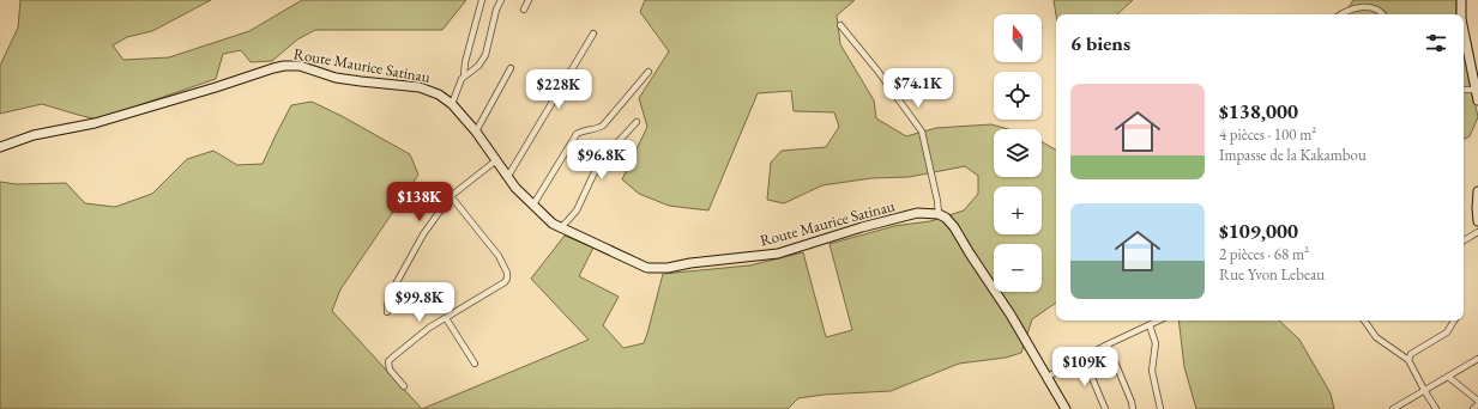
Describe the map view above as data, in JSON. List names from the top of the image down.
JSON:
{
  "streets": {
    "main road": ["Route Maurice Satinau"]
  },
  "north": "top",
  "page": {
    "map_buttons": ["+", "−"],
    "heading": "6 biens",
    "price": [
      "$74.1K",
      "$228K",
      "$96.8K",
      "$138K",
      "$99.8K",
      "$109K"
    ],
    "list": [
      {
        "name": "$138,000",
        "note": "4 pièces · 100 m² · Impasse de la Kakambou"
      },
      {
        "name": "$109,000",
        "note": "2 pièces · 68 m² · Rue Yvon Lebeau"
      }
    ]
  }
}
